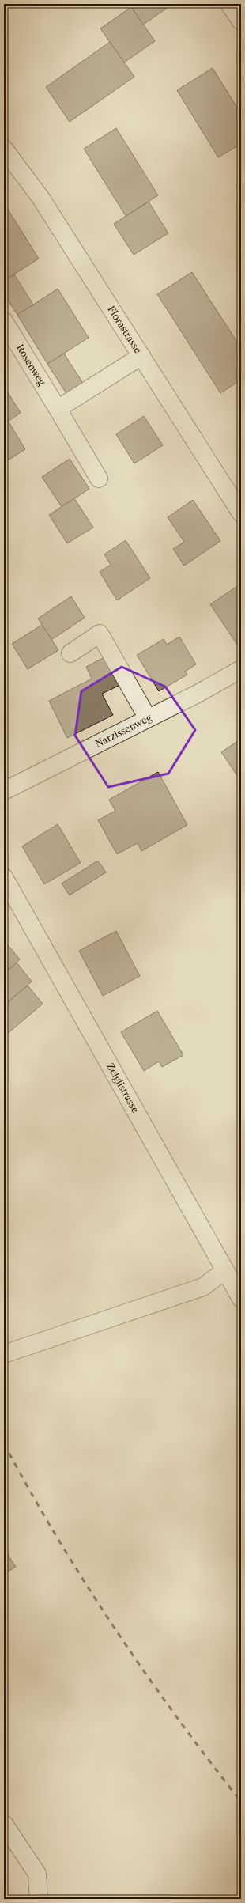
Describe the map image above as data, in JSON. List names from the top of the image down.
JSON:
{
  "streets": {
    "street": [
      "Florastrasse",
      "Rosenweg",
      "Narzissenweg",
      "Zelglistrasse"
    ]
  }
}
